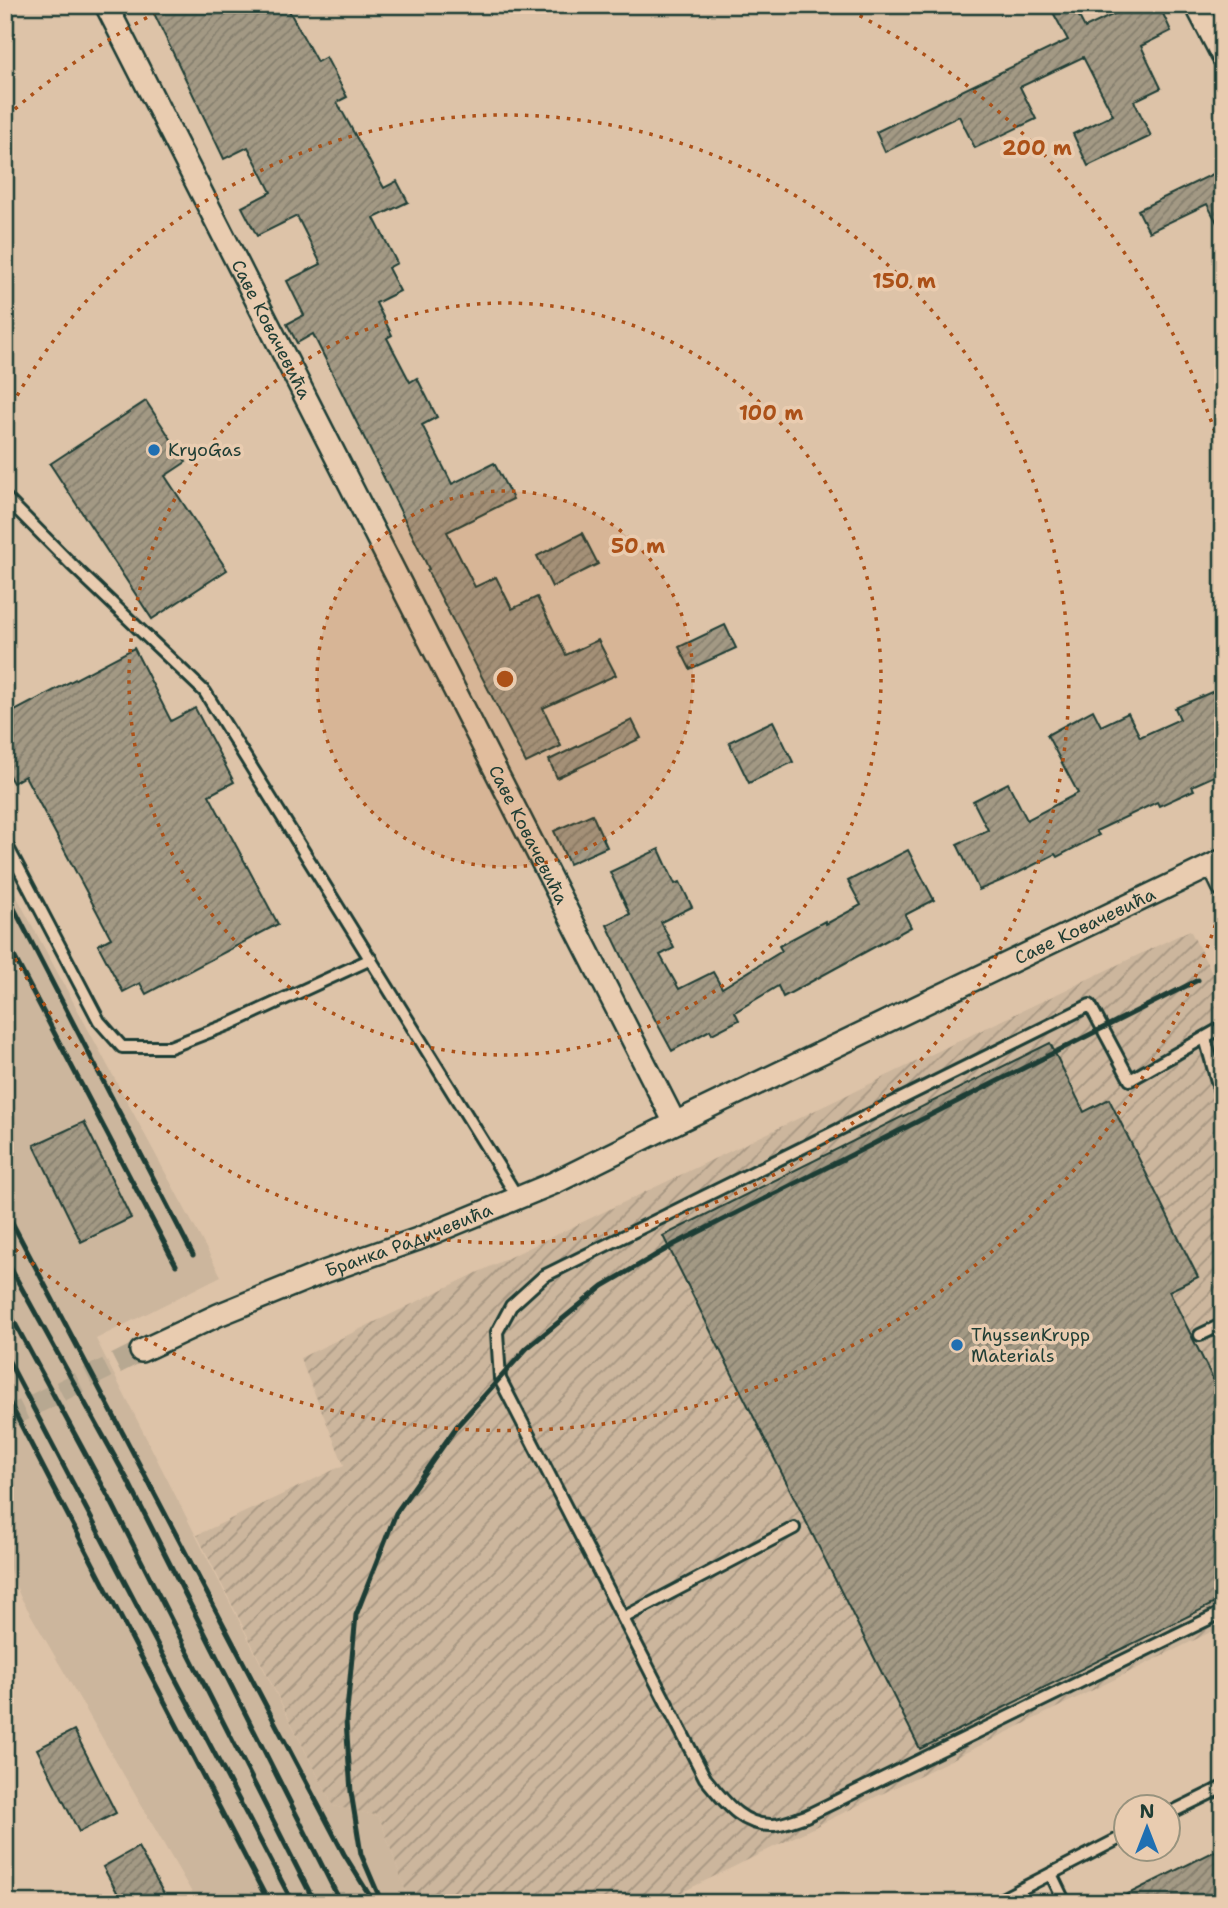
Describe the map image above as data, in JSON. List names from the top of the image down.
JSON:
{
  "streets": {
    "street": ["Саве Ковачевића", "Бранка Радичевића"]
  },
  "crossings": [
    ["Саве Ковачевића", "Бранка Радичевића"]
  ],
  "places": ["KryoGas", "ThyssenKrupp Materials"],
  "north": "top",
  "rings": [
    "200 m",
    "150 m",
    "100 m",
    "50 m"
  ]
}
